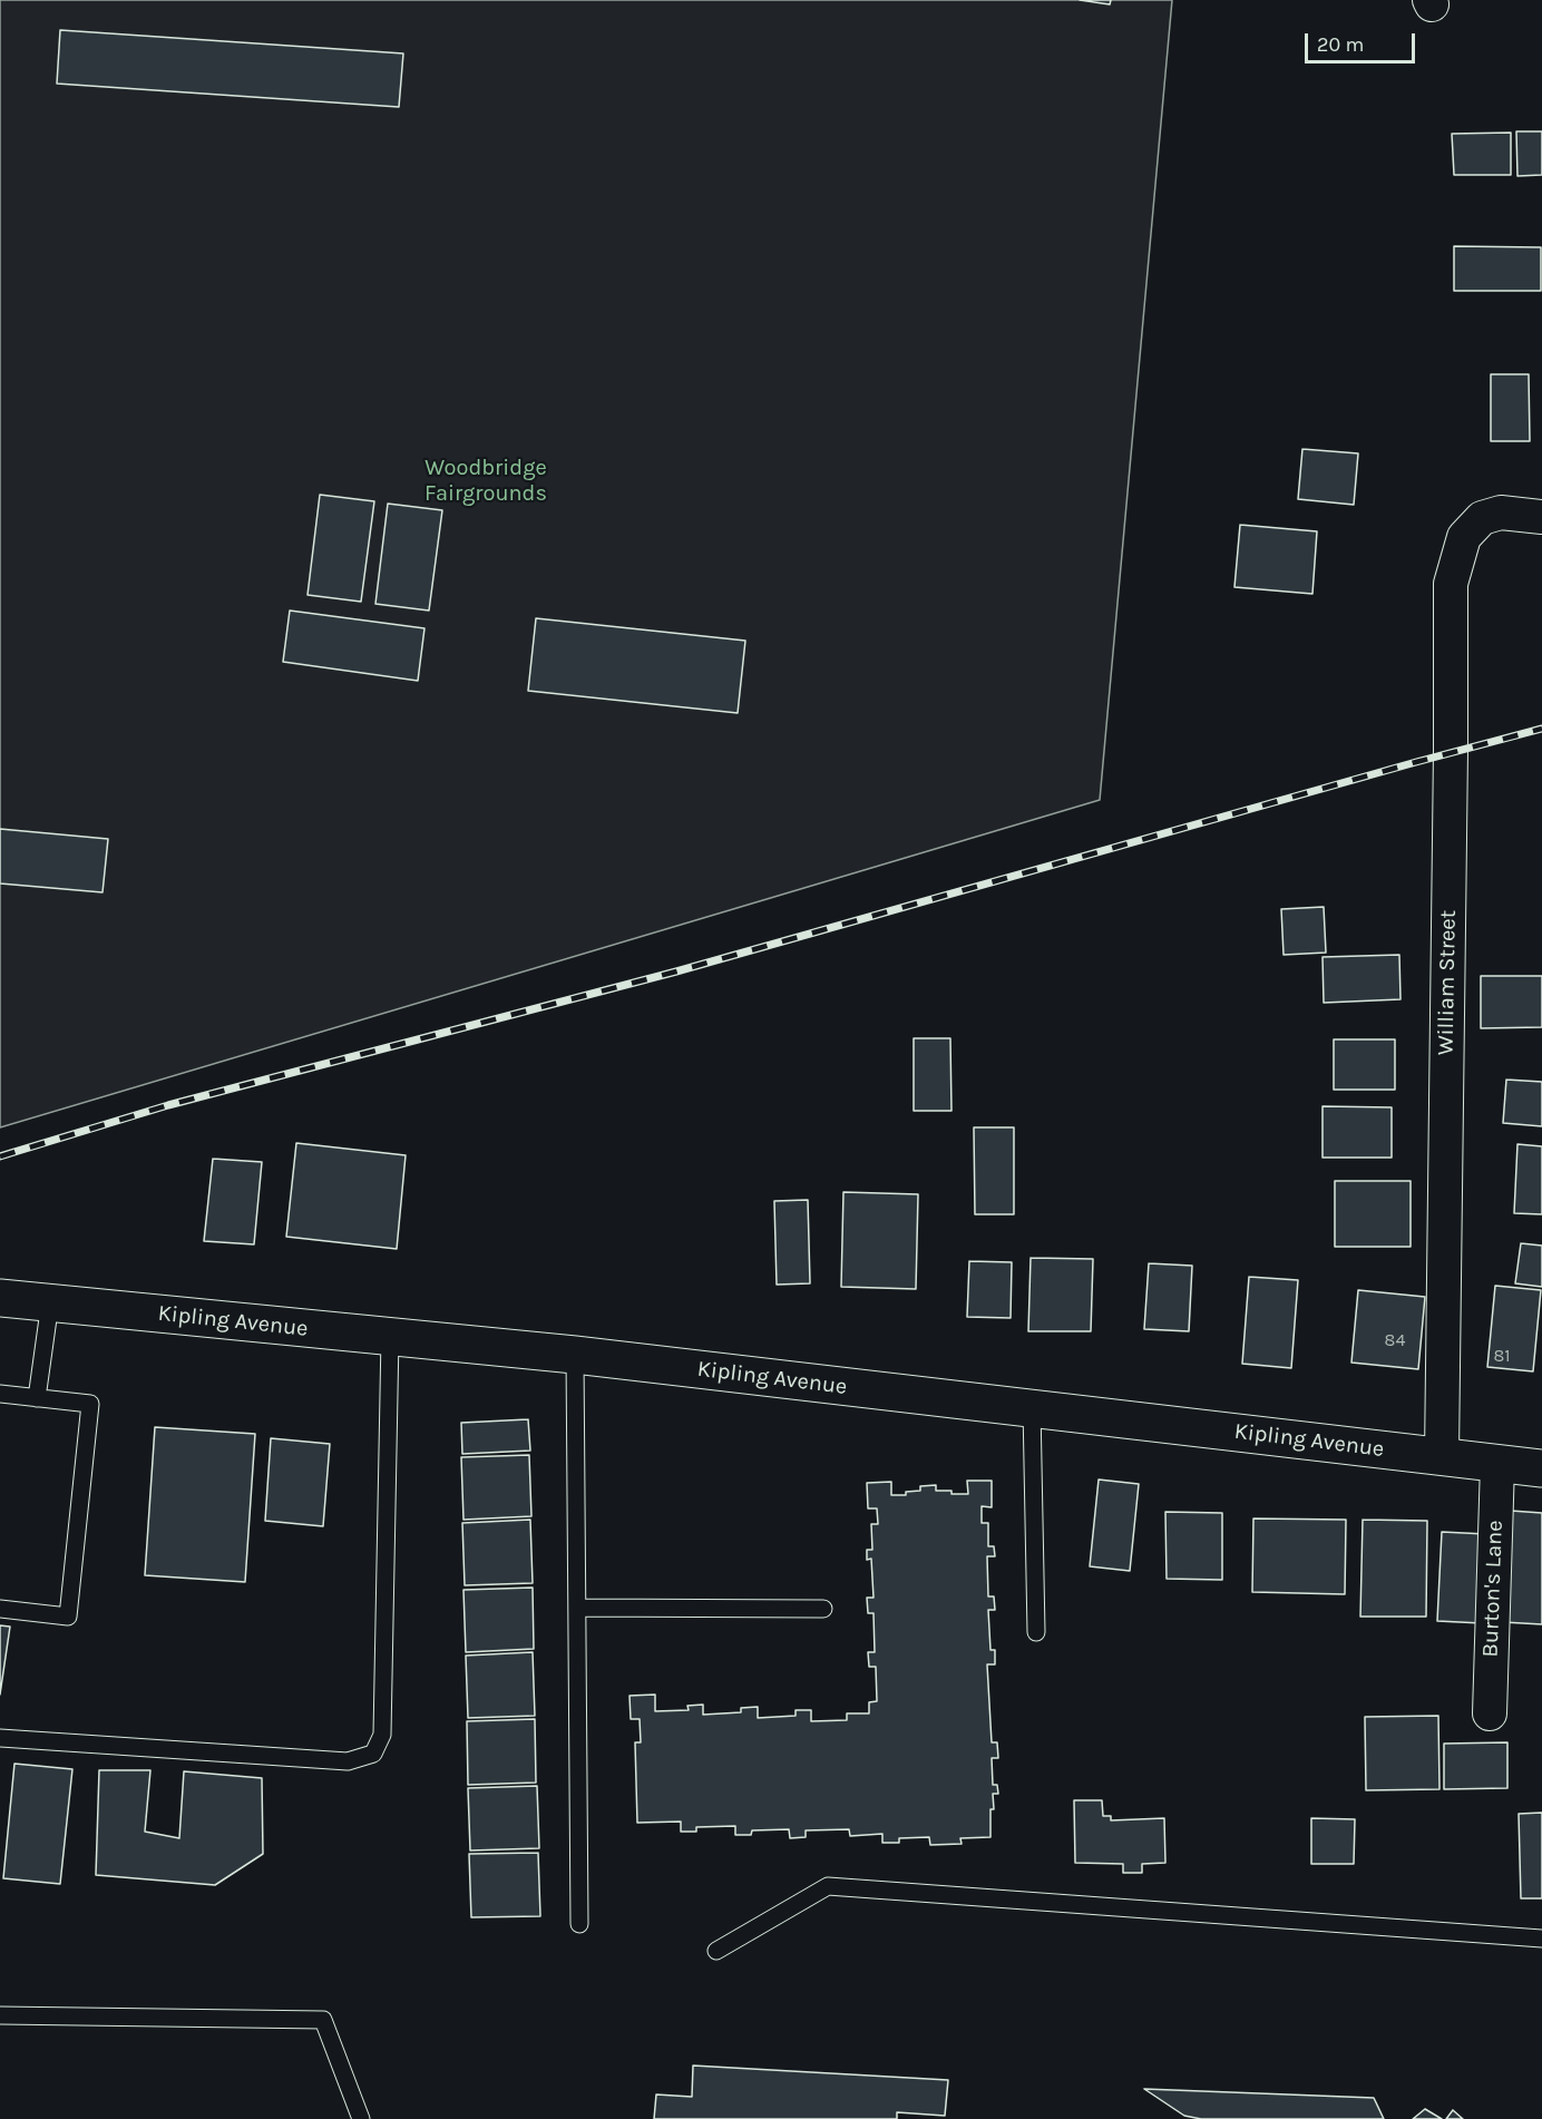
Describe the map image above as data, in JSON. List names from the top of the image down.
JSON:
{
  "streets": {
    "street": ["William Street", "Kipling Avenue", "Burton's Lane"]
  },
  "crossings": [
    ["William Street", "Kipling Avenue"],
    ["Kipling Avenue", "Burton's Lane"]
  ],
  "parks": ["Woodbridge Fairgrounds"],
  "house_numbers": ["84", "81"],
  "scale_bar": "20 m"
}
